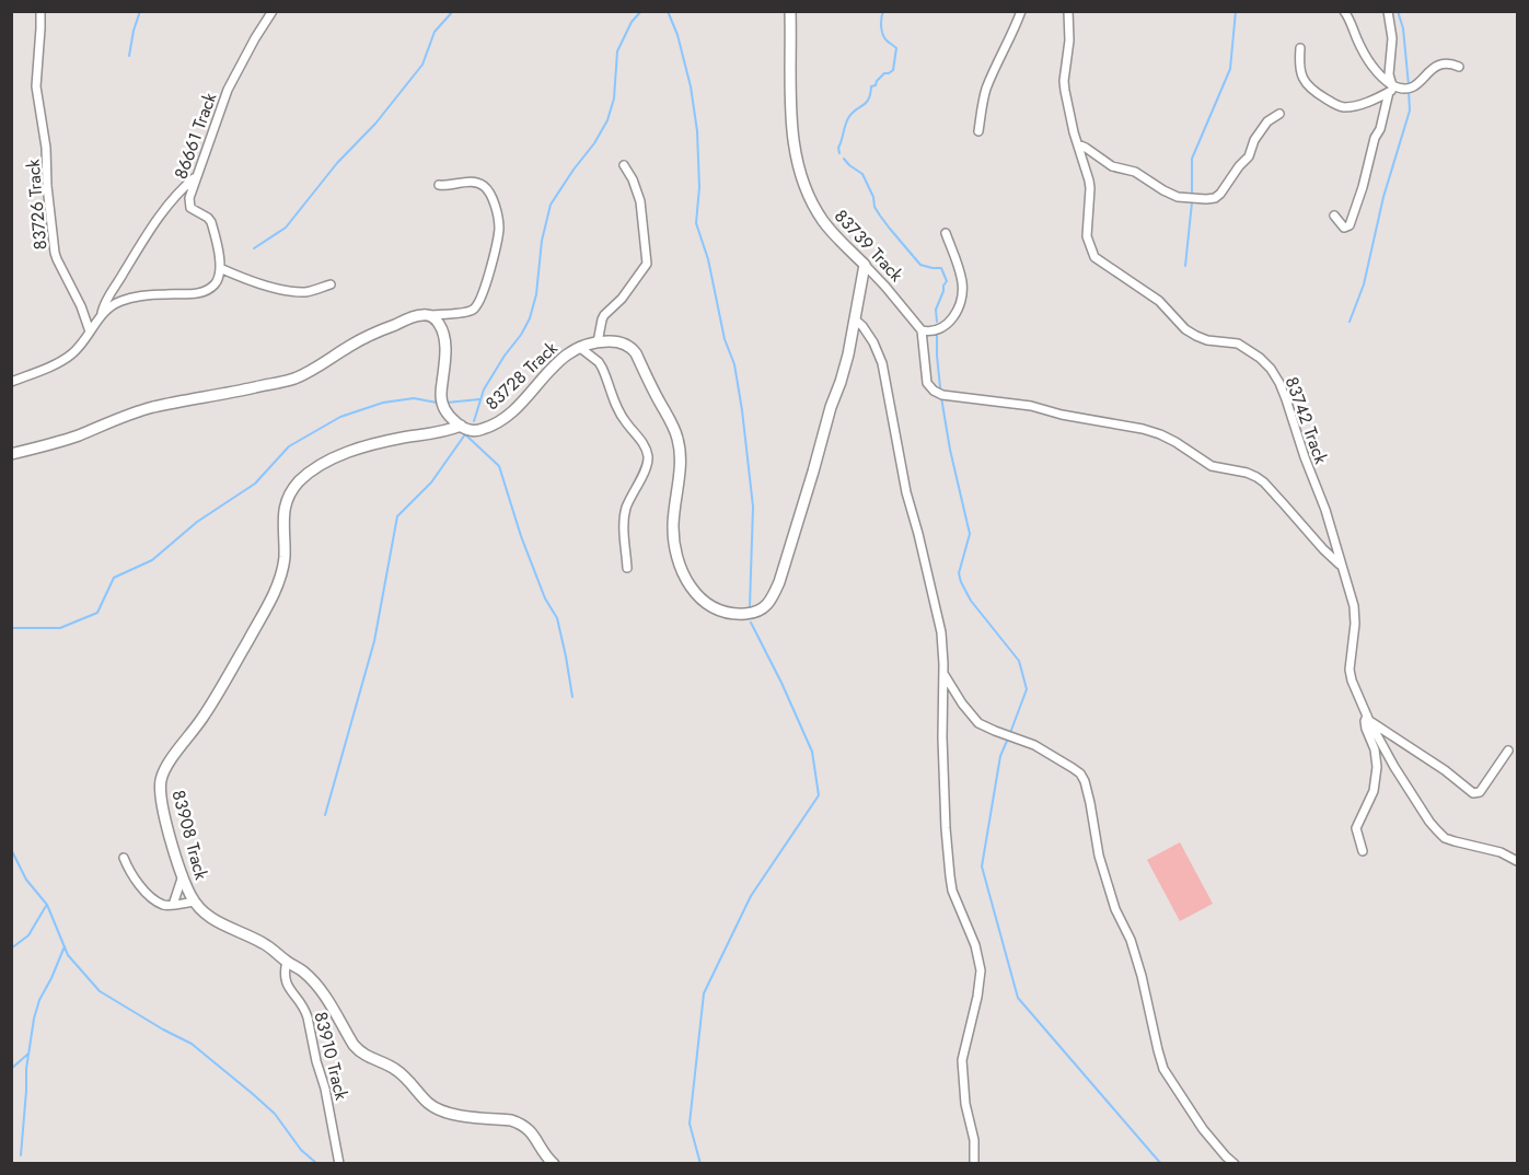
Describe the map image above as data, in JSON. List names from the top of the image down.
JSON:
{
  "streets": {
    "street": [
      "86661 Track",
      "83726 Track",
      "83739 Track",
      "83728 Track",
      "83742 Track",
      "83908 Track",
      "83910 Track"
    ]
  },
  "crossings": [
    ["83739 Track", "83728 Track"],
    ["83728 Track", "83908 Track"],
    ["83908 Track", "83910 Track"]
  ]
}
